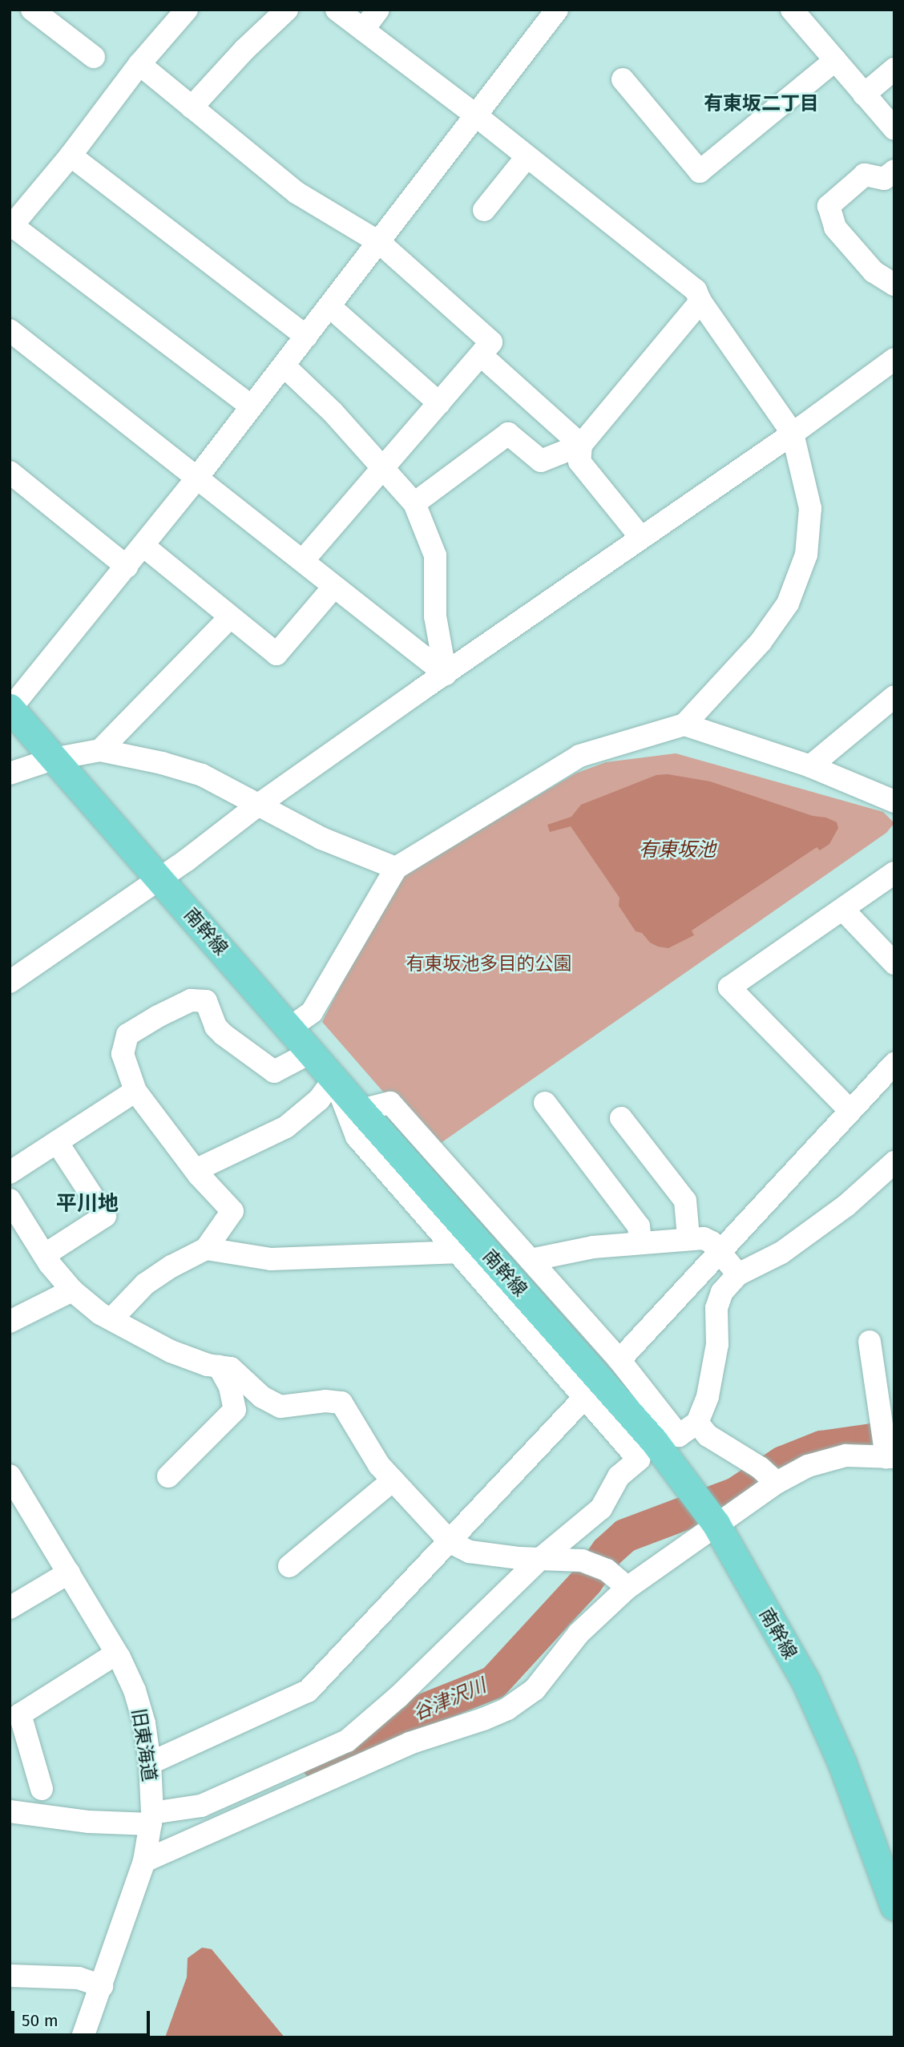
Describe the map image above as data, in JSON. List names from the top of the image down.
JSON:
{
  "streets": {
    "main road": ["南幹線"],
    "street": ["旧東海道"]
  },
  "districts": ["有東坂二丁目", "平川地"],
  "water": ["有東坂池", "谷津沢川"],
  "parks": ["有東坂池多目的公園"],
  "scale_bar": "50 m"
}
